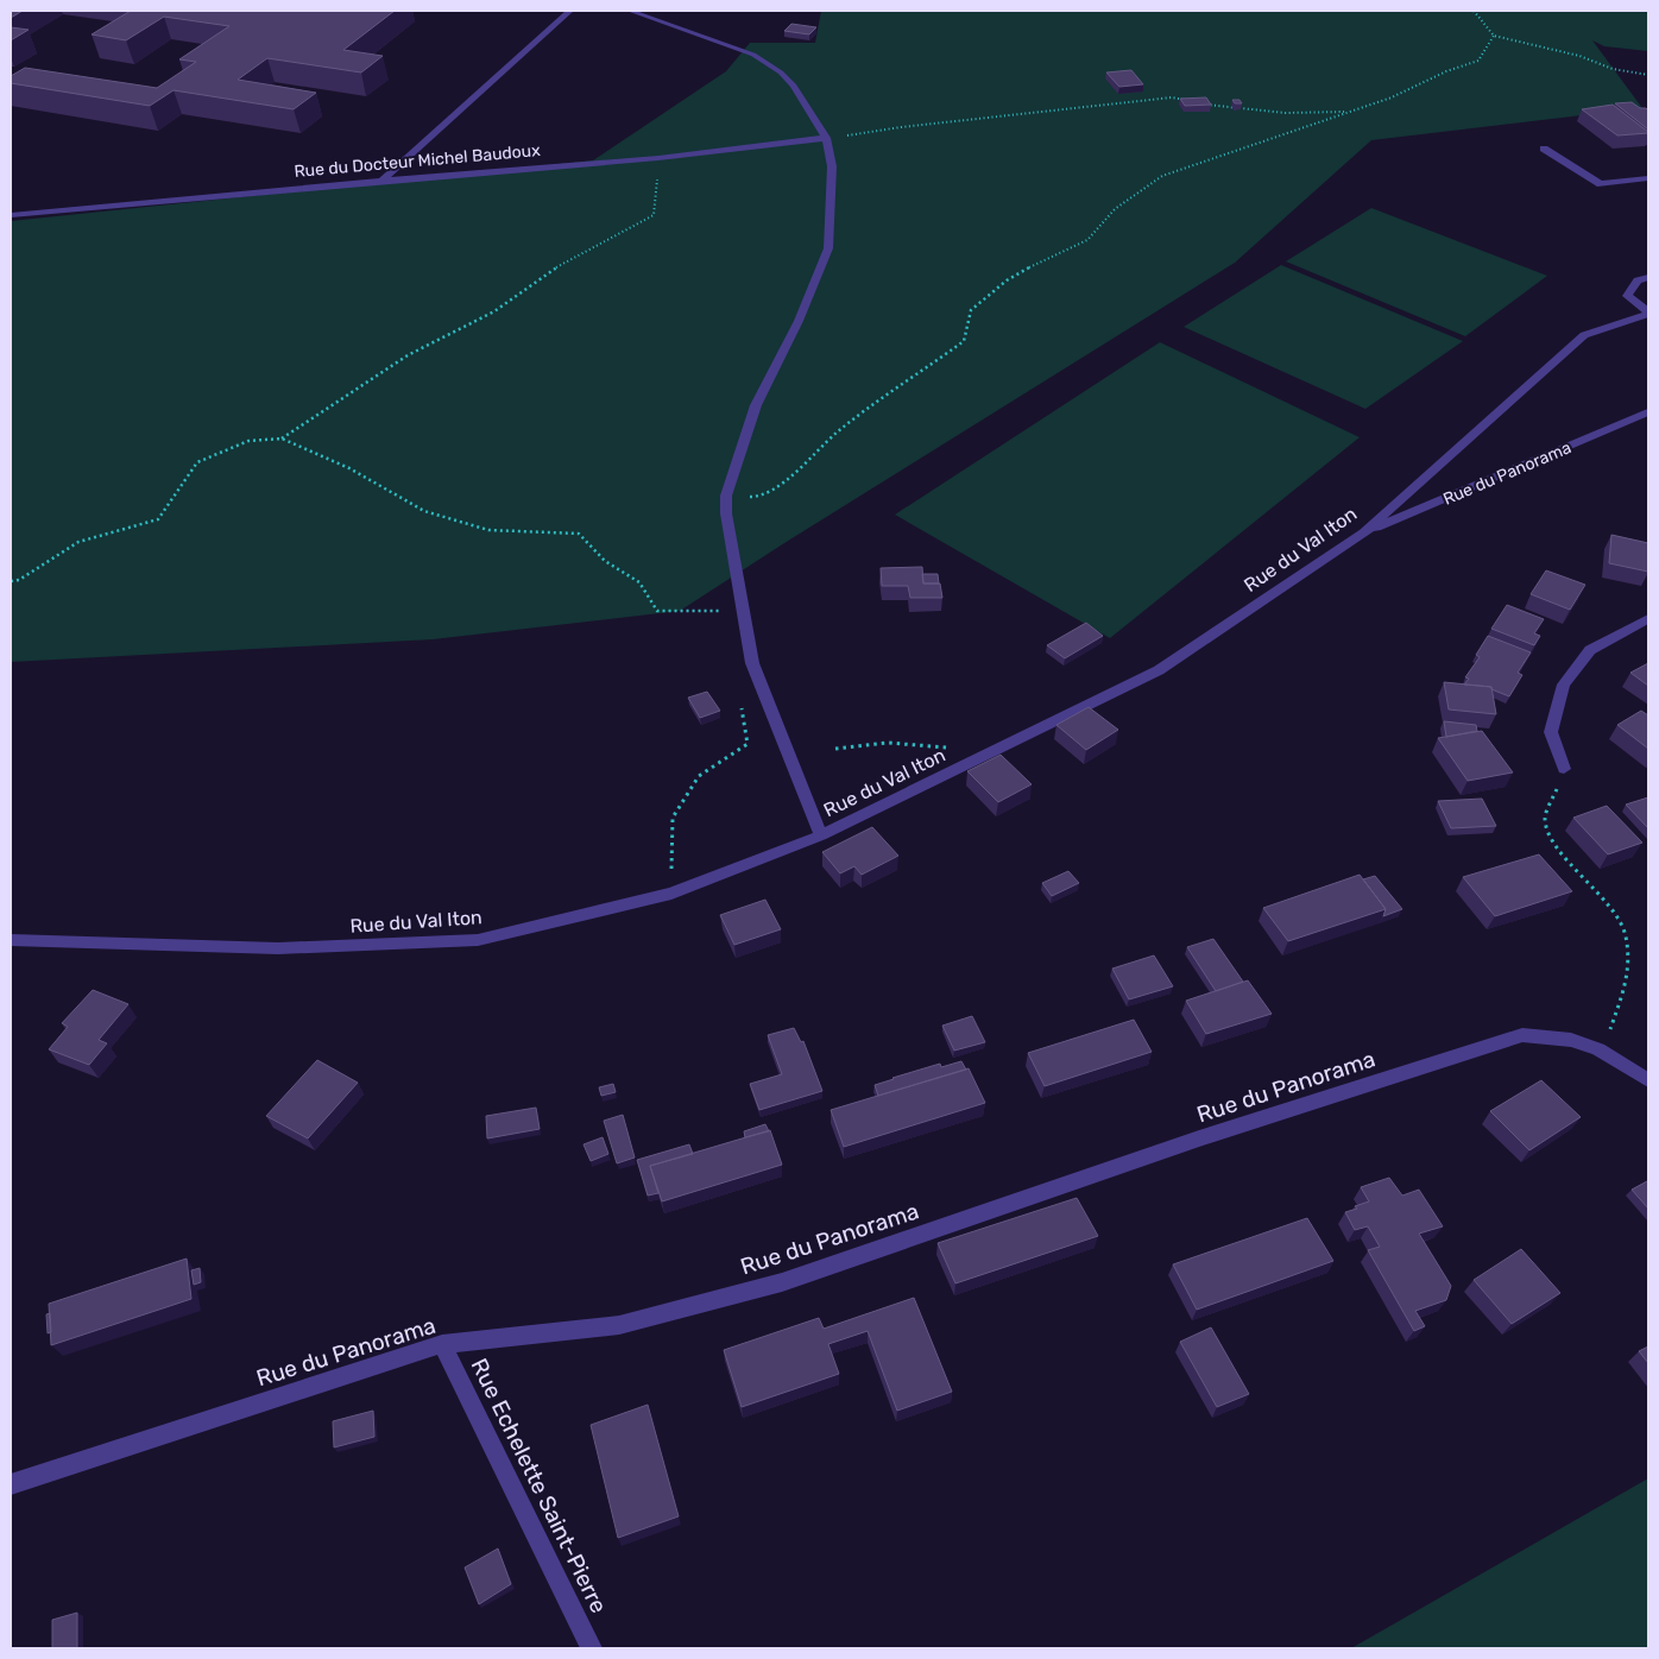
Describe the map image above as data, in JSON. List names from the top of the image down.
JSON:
{
  "streets": {
    "street": [
      "Rue du Docteur Michel Baudoux",
      "Rue du Panorama",
      "Rue du Val Iton",
      "Rue Echelette Saint-Pierre"
    ]
  },
  "crossings": [
    ["Rue du Panorama", "Rue du Val Iton"],
    ["Rue du Panorama", "Rue Echelette Saint-Pierre"]
  ]
}
